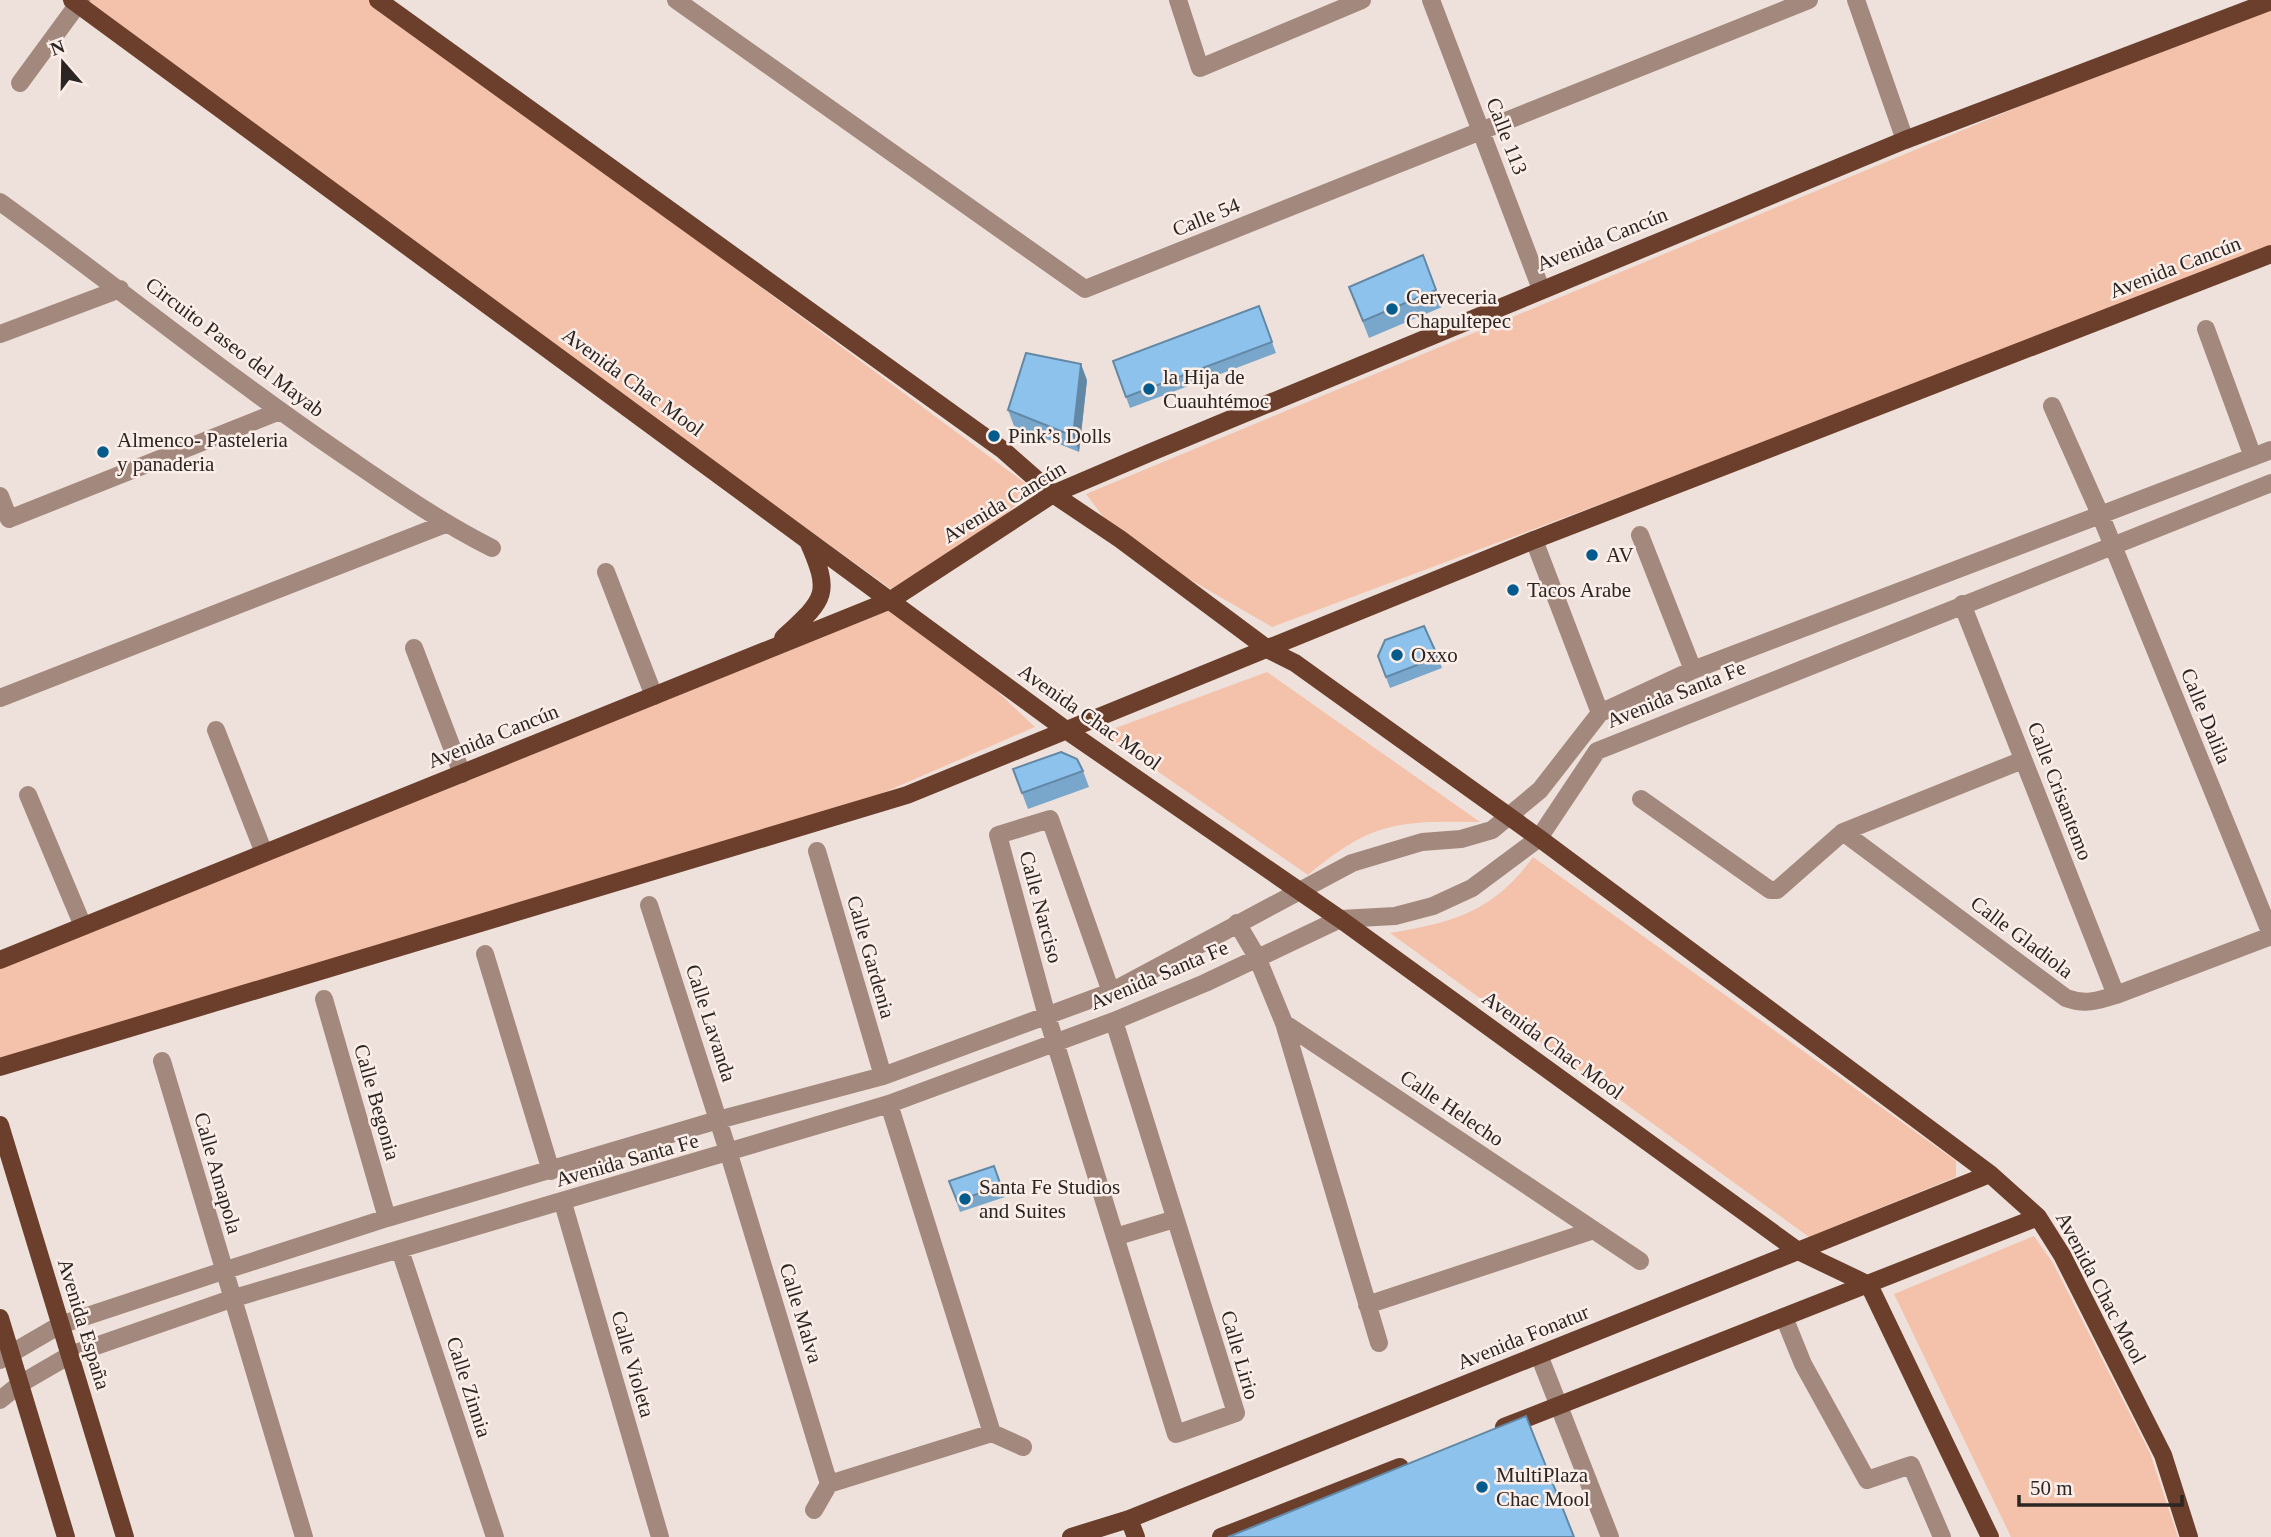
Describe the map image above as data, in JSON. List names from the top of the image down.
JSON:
{
  "streets": {
    "main road": [
      "Avenida Cancún",
      "Avenida Chac Mool",
      "Avenida España",
      "Avenida Fonatur"
    ],
    "street": [
      "Calle 113",
      "Calle 54",
      "Circuito Paseo del Mayab",
      "Avenida Santa Fe",
      "Calle Dalila",
      "Calle Crisantemo",
      "Calle Narciso",
      "Calle Gladiola",
      "Calle Gardenia",
      "Calle Lavanda",
      "Calle Begonia",
      "Calle Helecho",
      "Calle Amapola",
      "Calle Malva",
      "Calle Lirio",
      "Calle Violeta",
      "Calle Zinnia"
    ]
  },
  "crossings": [
    ["Calle 113", "Calle 54"],
    ["Calle 113", "Avenida Cancún"],
    ["Avenida Cancún", "Avenida Chac Mool"],
    ["Avenida Chac Mool", "Avenida Santa Fe"],
    ["Avenida Chac Mool", "Avenida Fonatur"],
    ["Avenida Santa Fe", "Calle Dalila"],
    ["Avenida Santa Fe", "Calle Crisantemo"],
    ["Avenida Santa Fe", "Calle Narciso"],
    ["Avenida Santa Fe", "Calle Gardenia"],
    ["Avenida Santa Fe", "Calle Lavanda"],
    ["Avenida Santa Fe", "Calle Begonia"],
    ["Avenida Santa Fe", "Calle Amapola"],
    ["Avenida Santa Fe", "Calle Malva"],
    ["Avenida Santa Fe", "Avenida España"],
    ["Avenida Santa Fe", "Calle Lirio"],
    ["Avenida Santa Fe", "Calle Violeta"],
    ["Avenida Santa Fe", "Calle Zinnia"],
    ["Calle Dalila", "Calle Gladiola"],
    ["Calle Crisantemo", "Calle Gladiola"],
    ["Calle Narciso", "Calle Lirio"],
    ["Calle Lavanda", "Calle Malva"]
  ],
  "places": [
    "Cerveceria Chapultepec",
    "la Hija de Cuauhtémoc",
    "Pink’s Dolls",
    "Almenco- Pasteleria y panaderia",
    "AV",
    "Tacos Arabe",
    "Oxxo",
    "Santa Fe Studios and Suites",
    "MultiPlaza Chac Mool"
  ],
  "scale_bar": "50 m",
  "north": "top"
}
